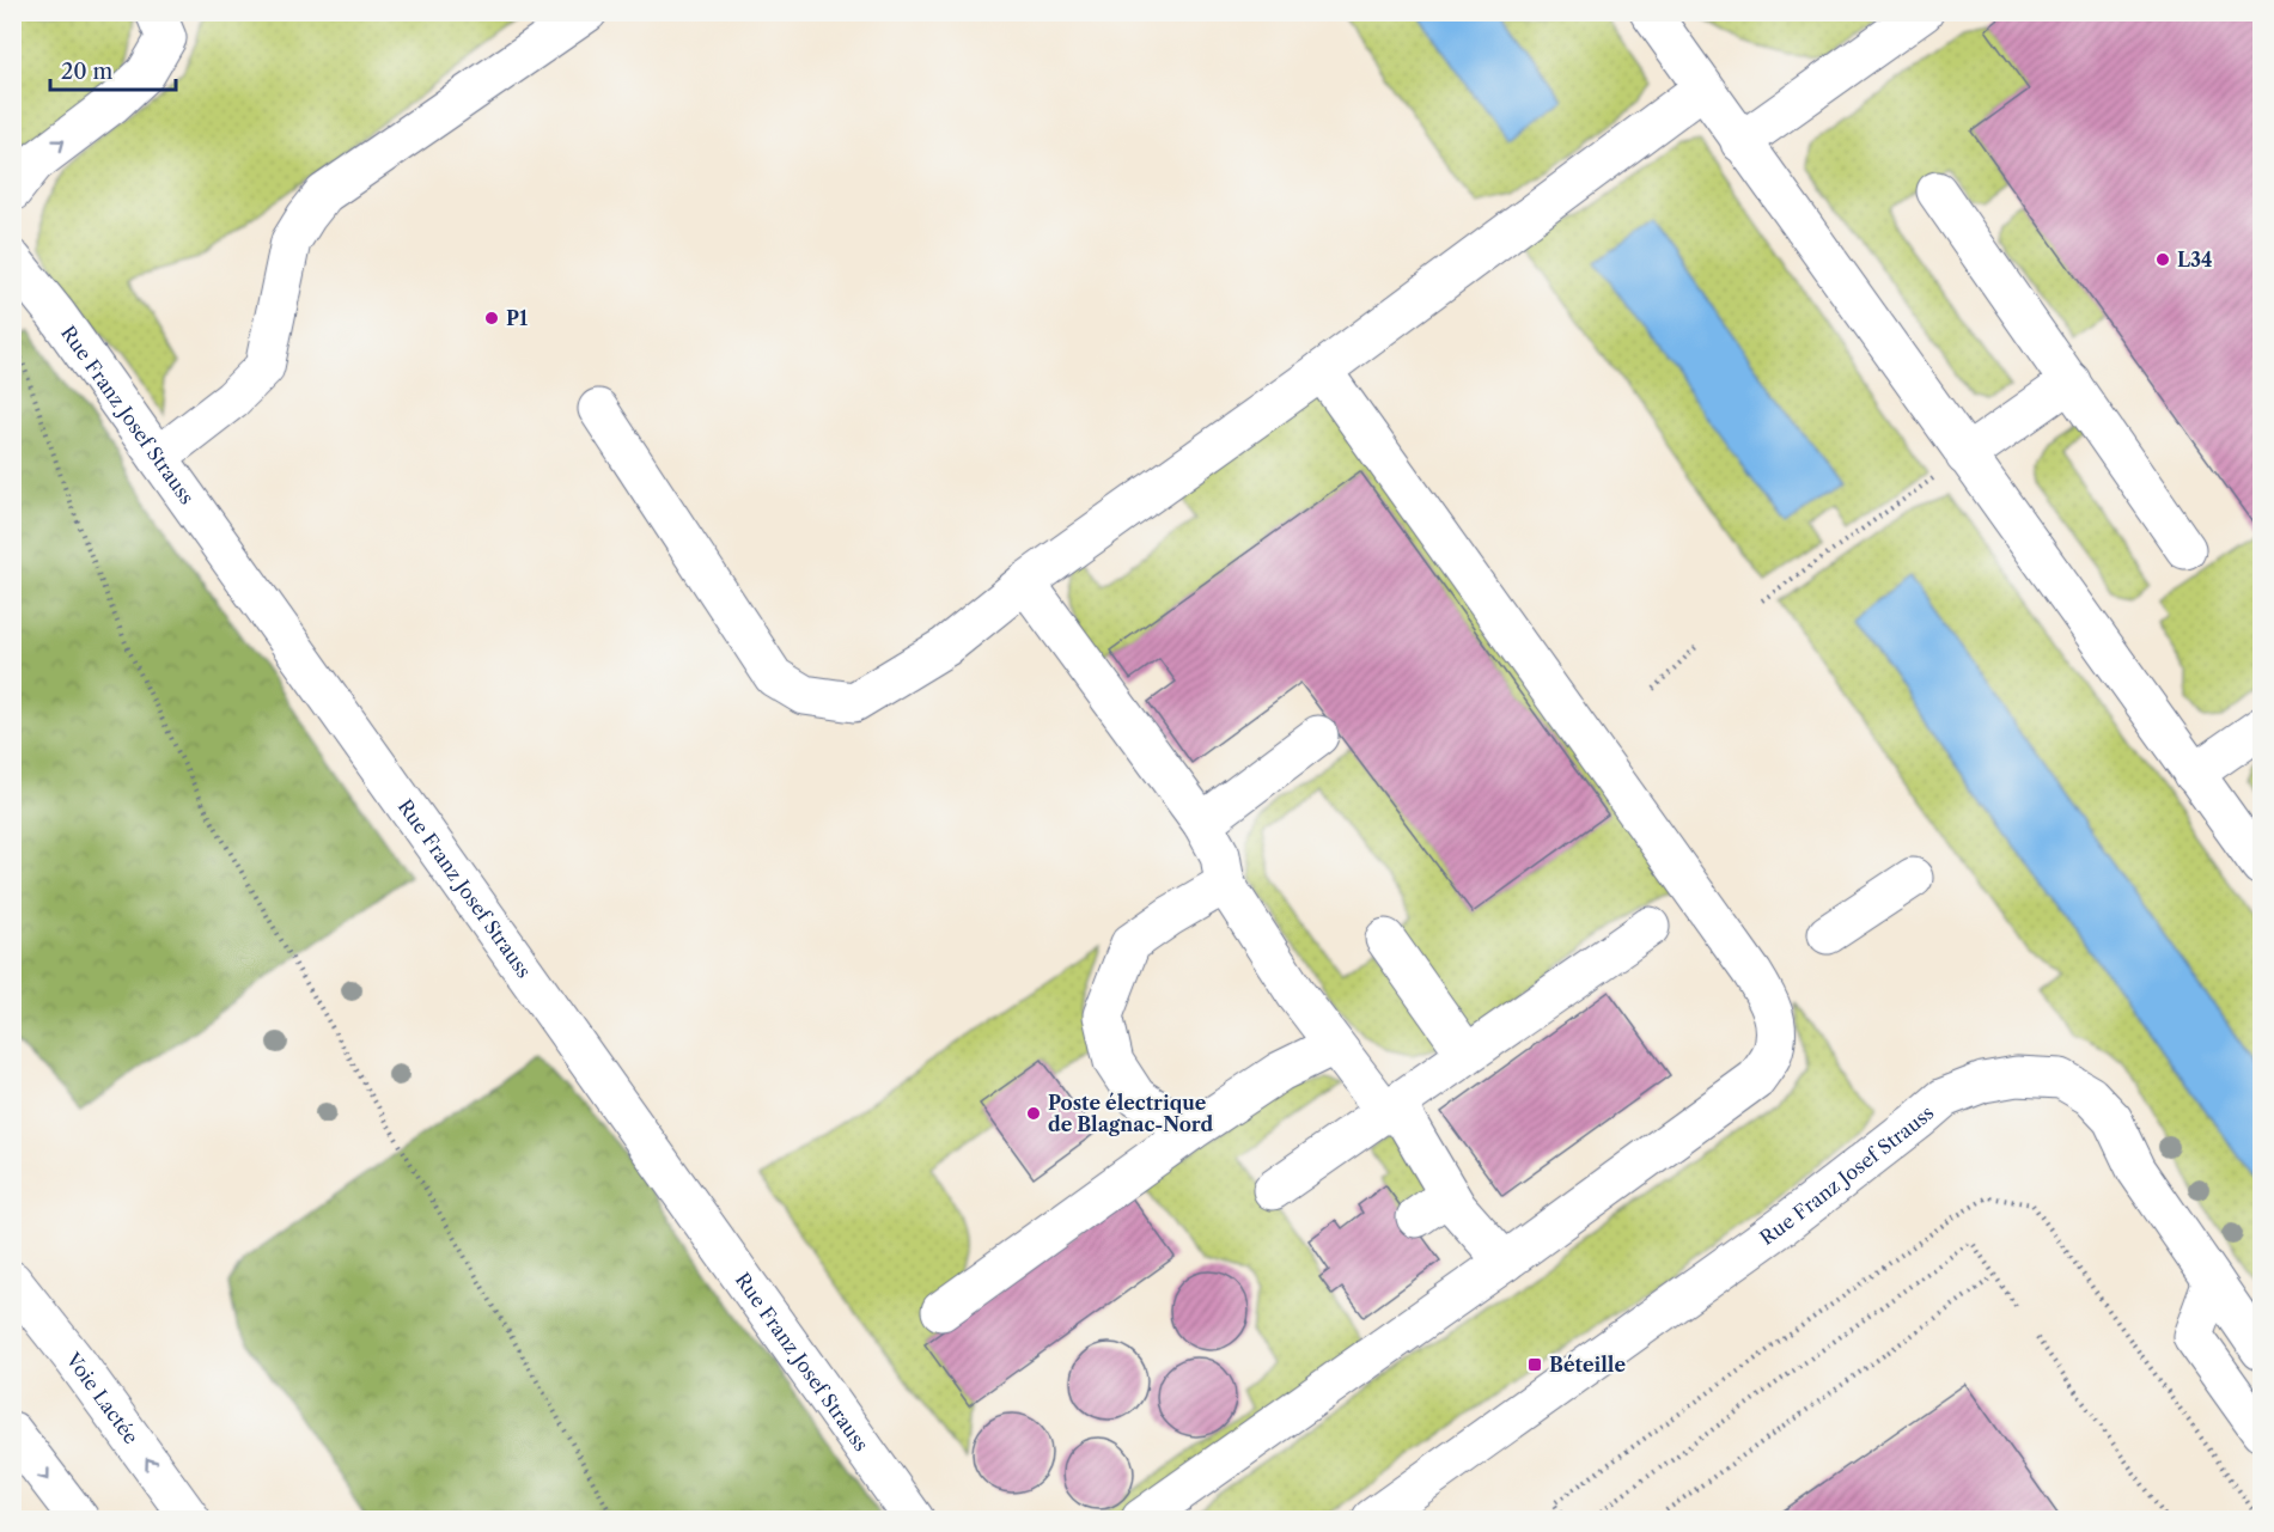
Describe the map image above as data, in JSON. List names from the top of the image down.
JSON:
{
  "streets": {
    "main road": ["Rue Franz Josef Strauss", "Voie Lactée"]
  },
  "places": {
    "other": ["L34", "P1", "Poste électrique de Blagnac-Nord"],
    "transit": ["Béteille"]
  },
  "scale_bar": "20 m"
}
